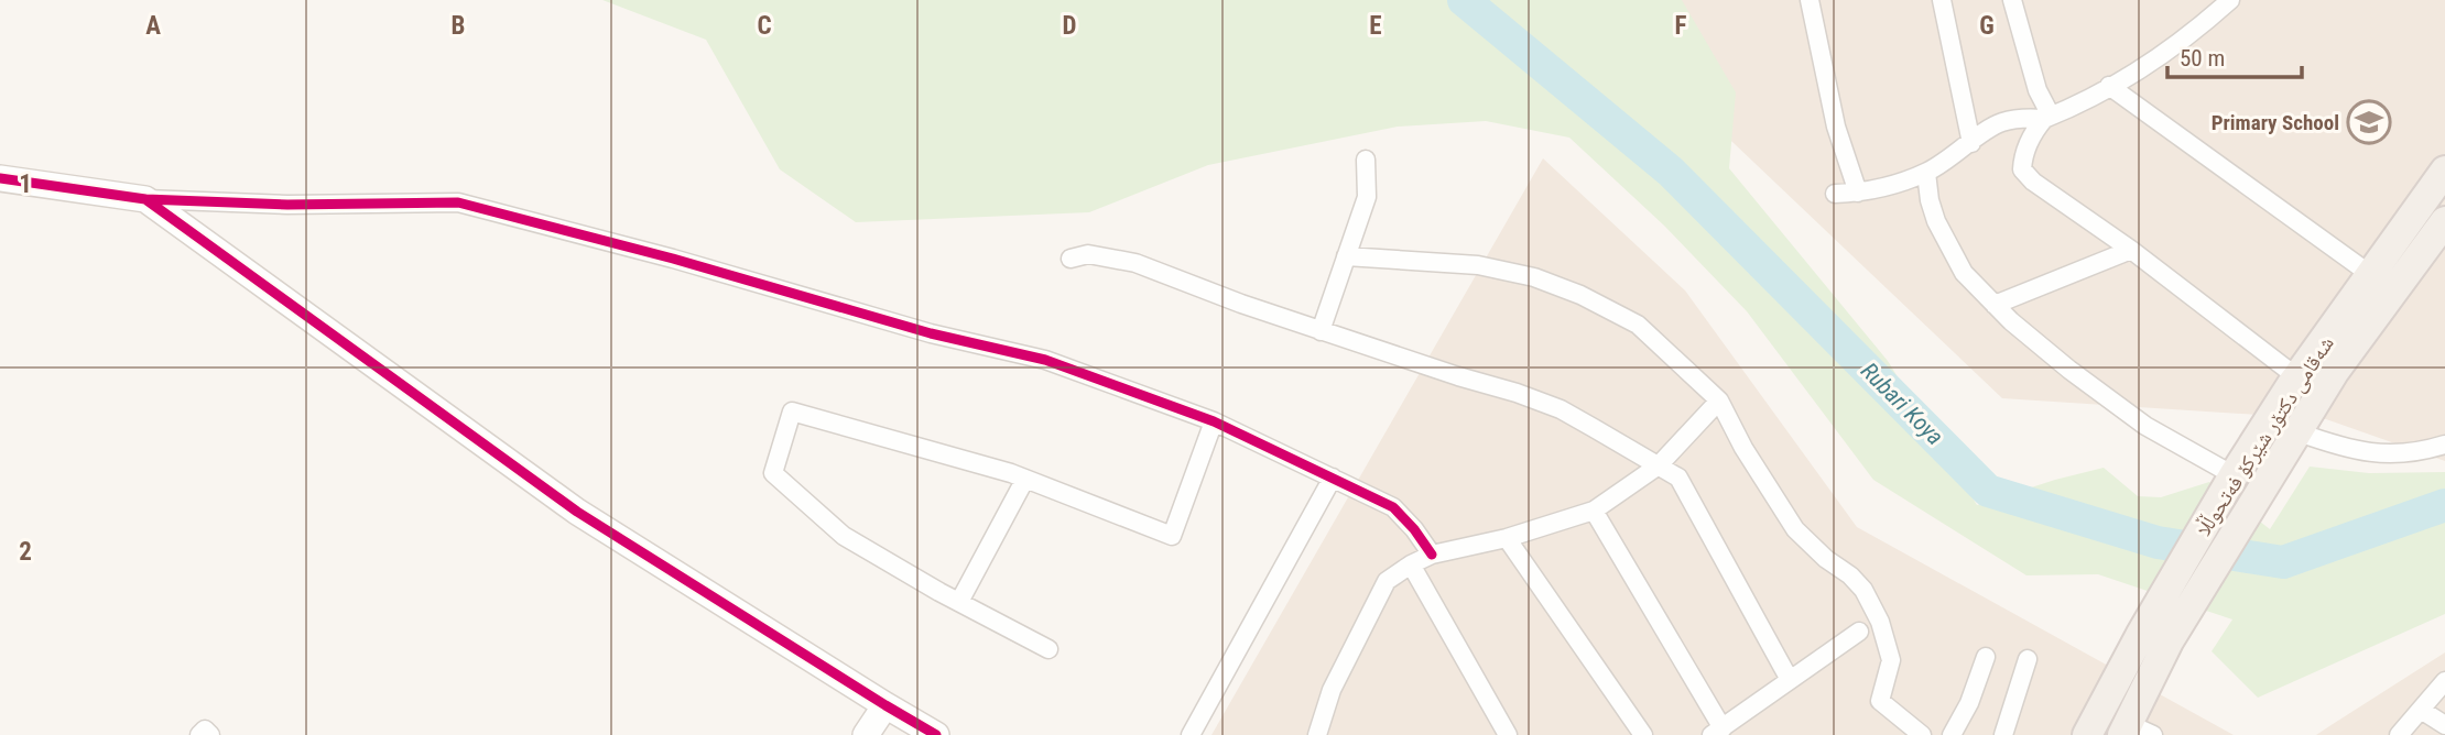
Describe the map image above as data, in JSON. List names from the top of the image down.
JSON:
{
  "streets": {
    "main road": ["شەقامی دکتۆر شێرکۆ فەتحوڵڵا"]
  },
  "water": ["Rubari Koya"],
  "places": {
    "school or university": ["Primary School"]
  },
  "scale_bar": "50 m",
  "grid": {
    "columns": [
      "A",
      "B",
      "C",
      "D",
      "E",
      "F",
      "G"
    ],
    "rows": ["1", "2"]
  }
}
